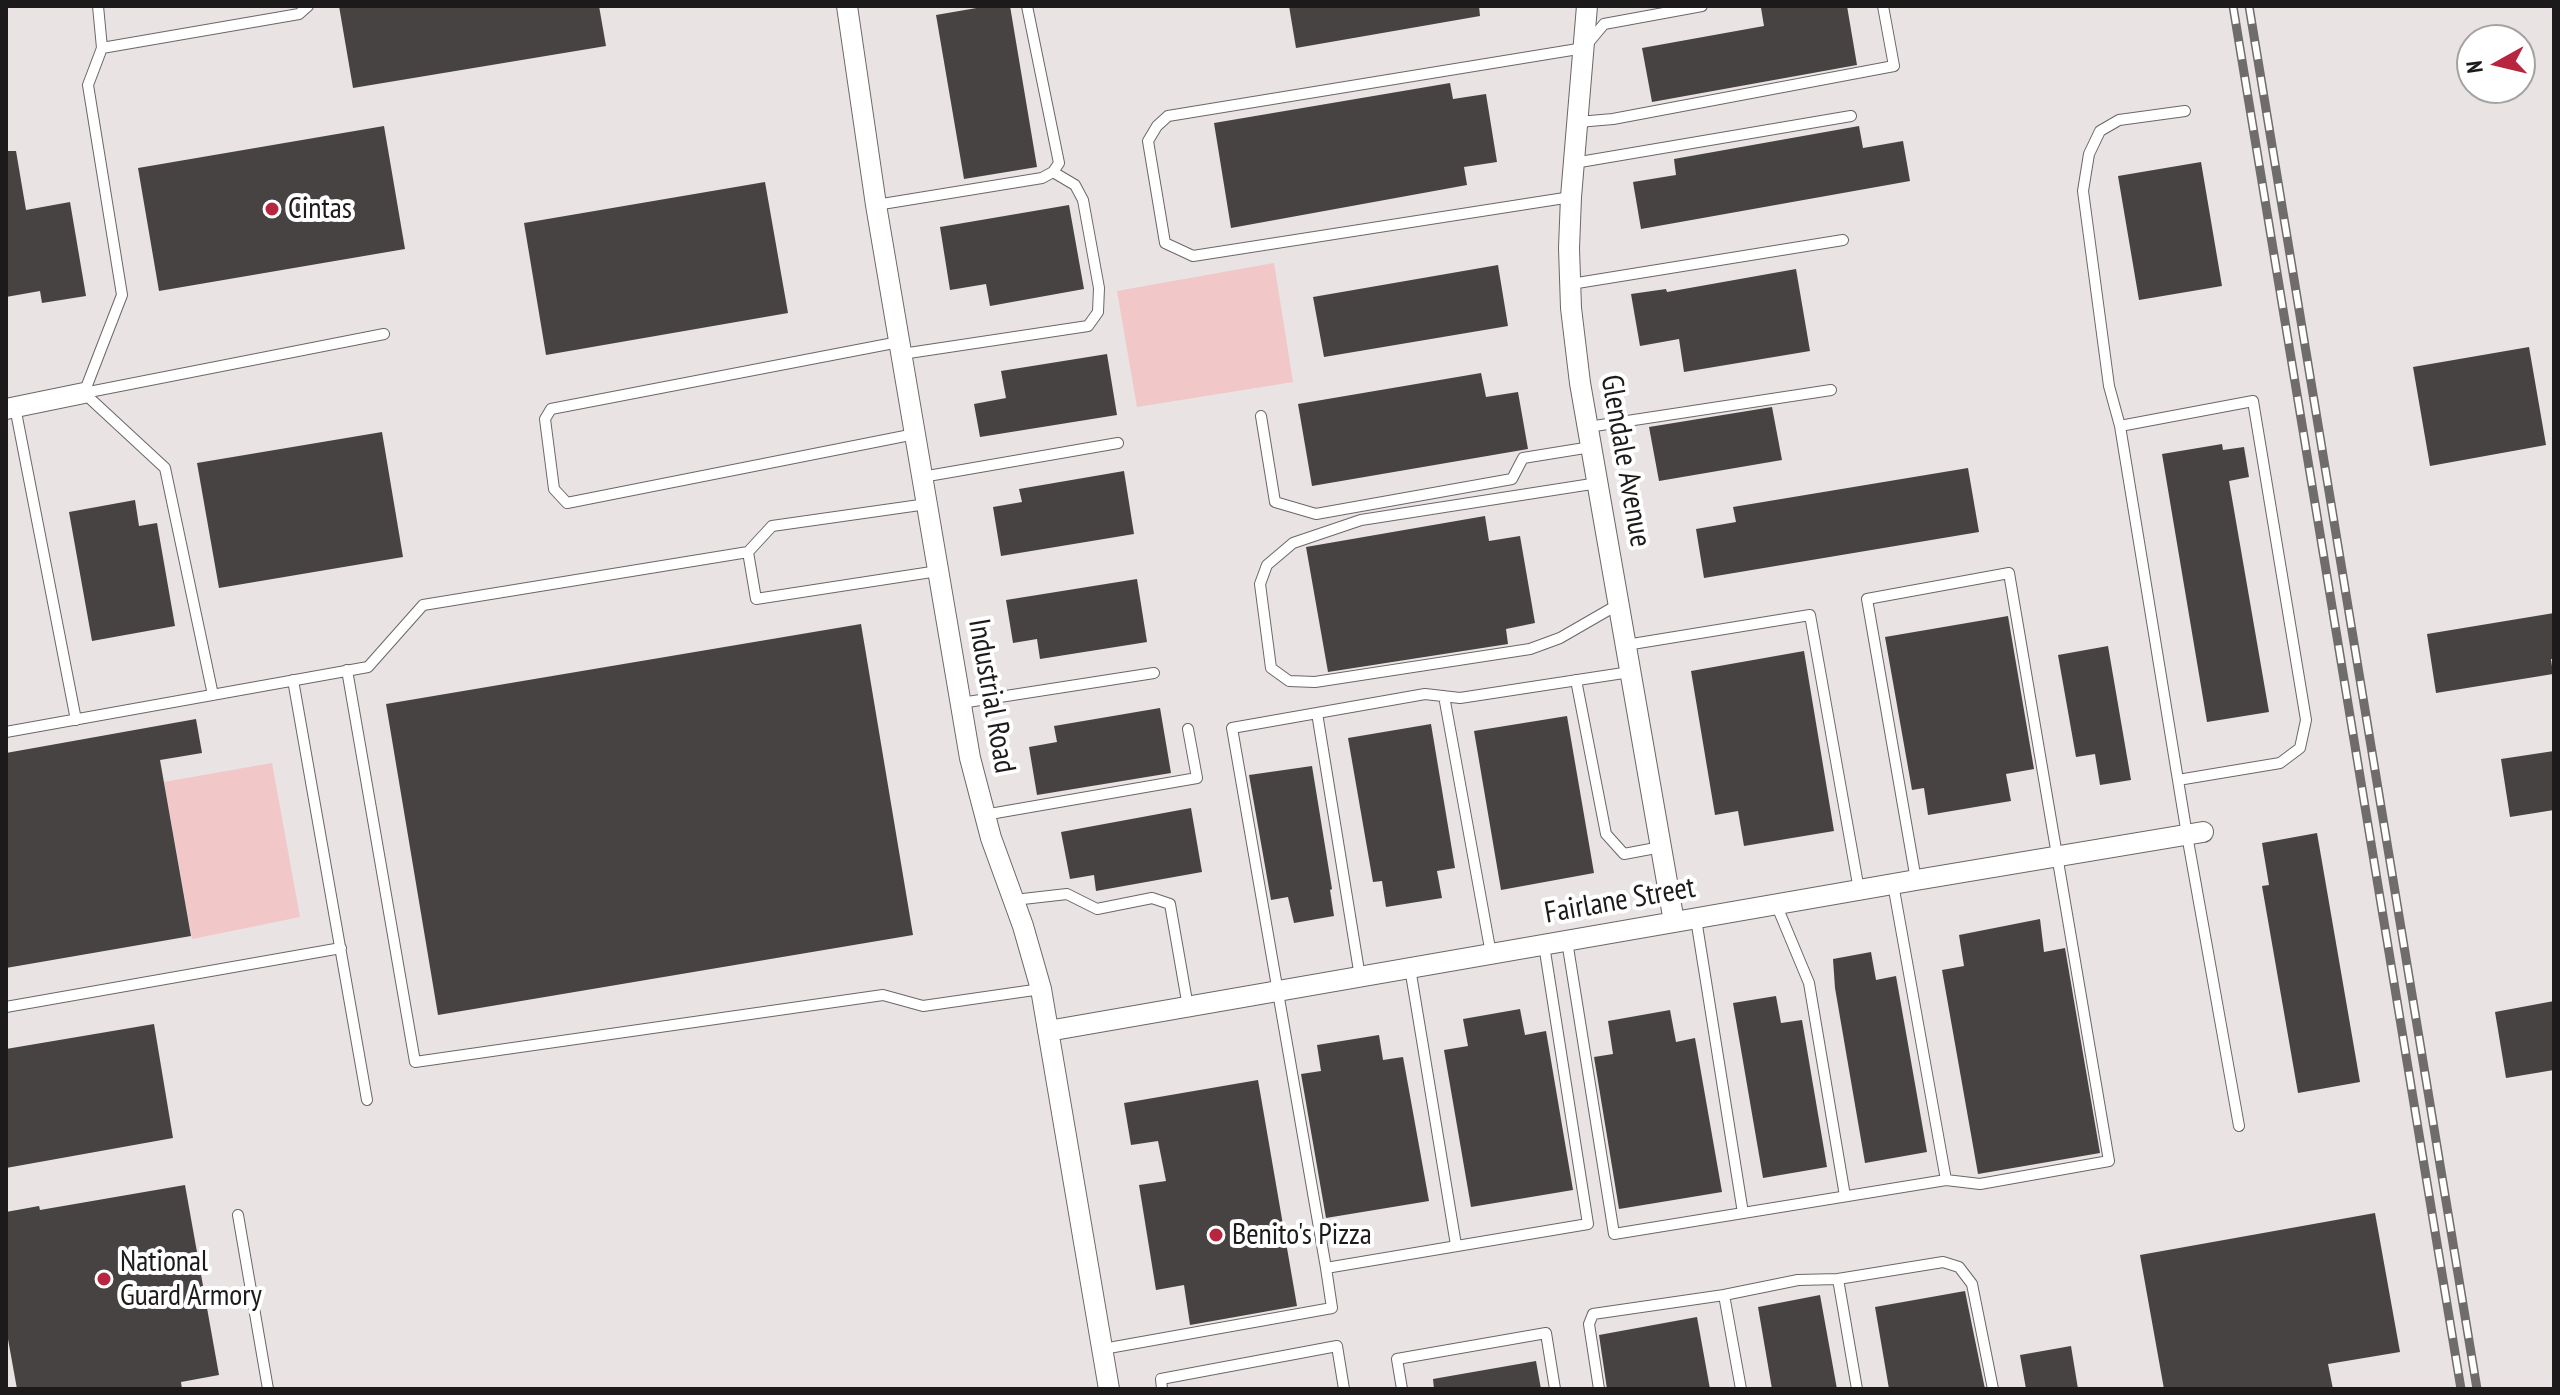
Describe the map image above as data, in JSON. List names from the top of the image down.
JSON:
{
  "streets": {
    "street": ["Glendale Avenue", "Industrial Road", "Fairlane Street"]
  },
  "crossings": [
    ["Glendale Avenue", "Fairlane Street"],
    ["Industrial Road", "Fairlane Street"]
  ],
  "places": ["Cintas", "Benito's Pizza", "National Guard Armory"],
  "north": "left"
}
